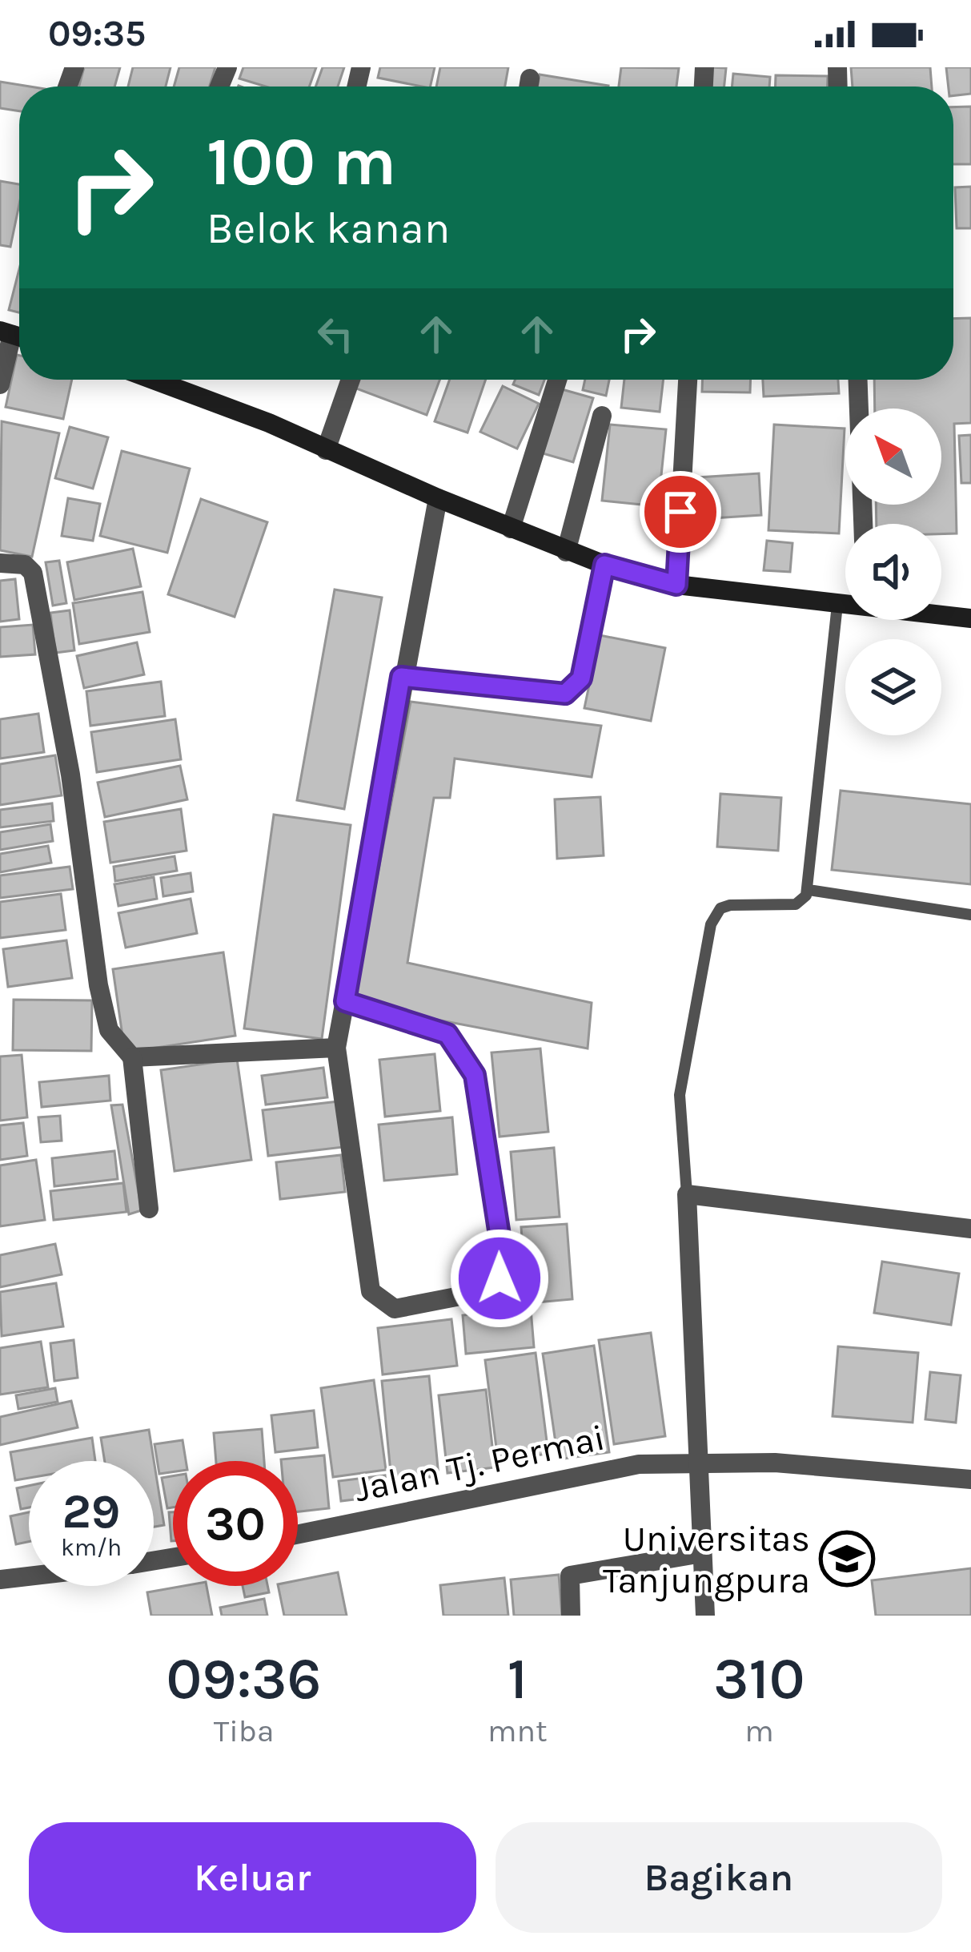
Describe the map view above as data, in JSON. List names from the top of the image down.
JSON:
{
  "streets": {
    "street": ["Jalan Tj. Permai"]
  },
  "places": {
    "school or university": ["Universitas Tanjungpura"]
  },
  "north": "top left",
  "page": {
    "status": "09:35",
    "turn": ["100 m", "Belok kanan"],
    "speed": "29 km/h",
    "limit": "30",
    "eta": [
      "09:36",
      "Tiba",
      "1",
      "mnt",
      "310",
      "m"
    ],
    "buttons": ["Keluar", "Bagikan"]
  }
}
